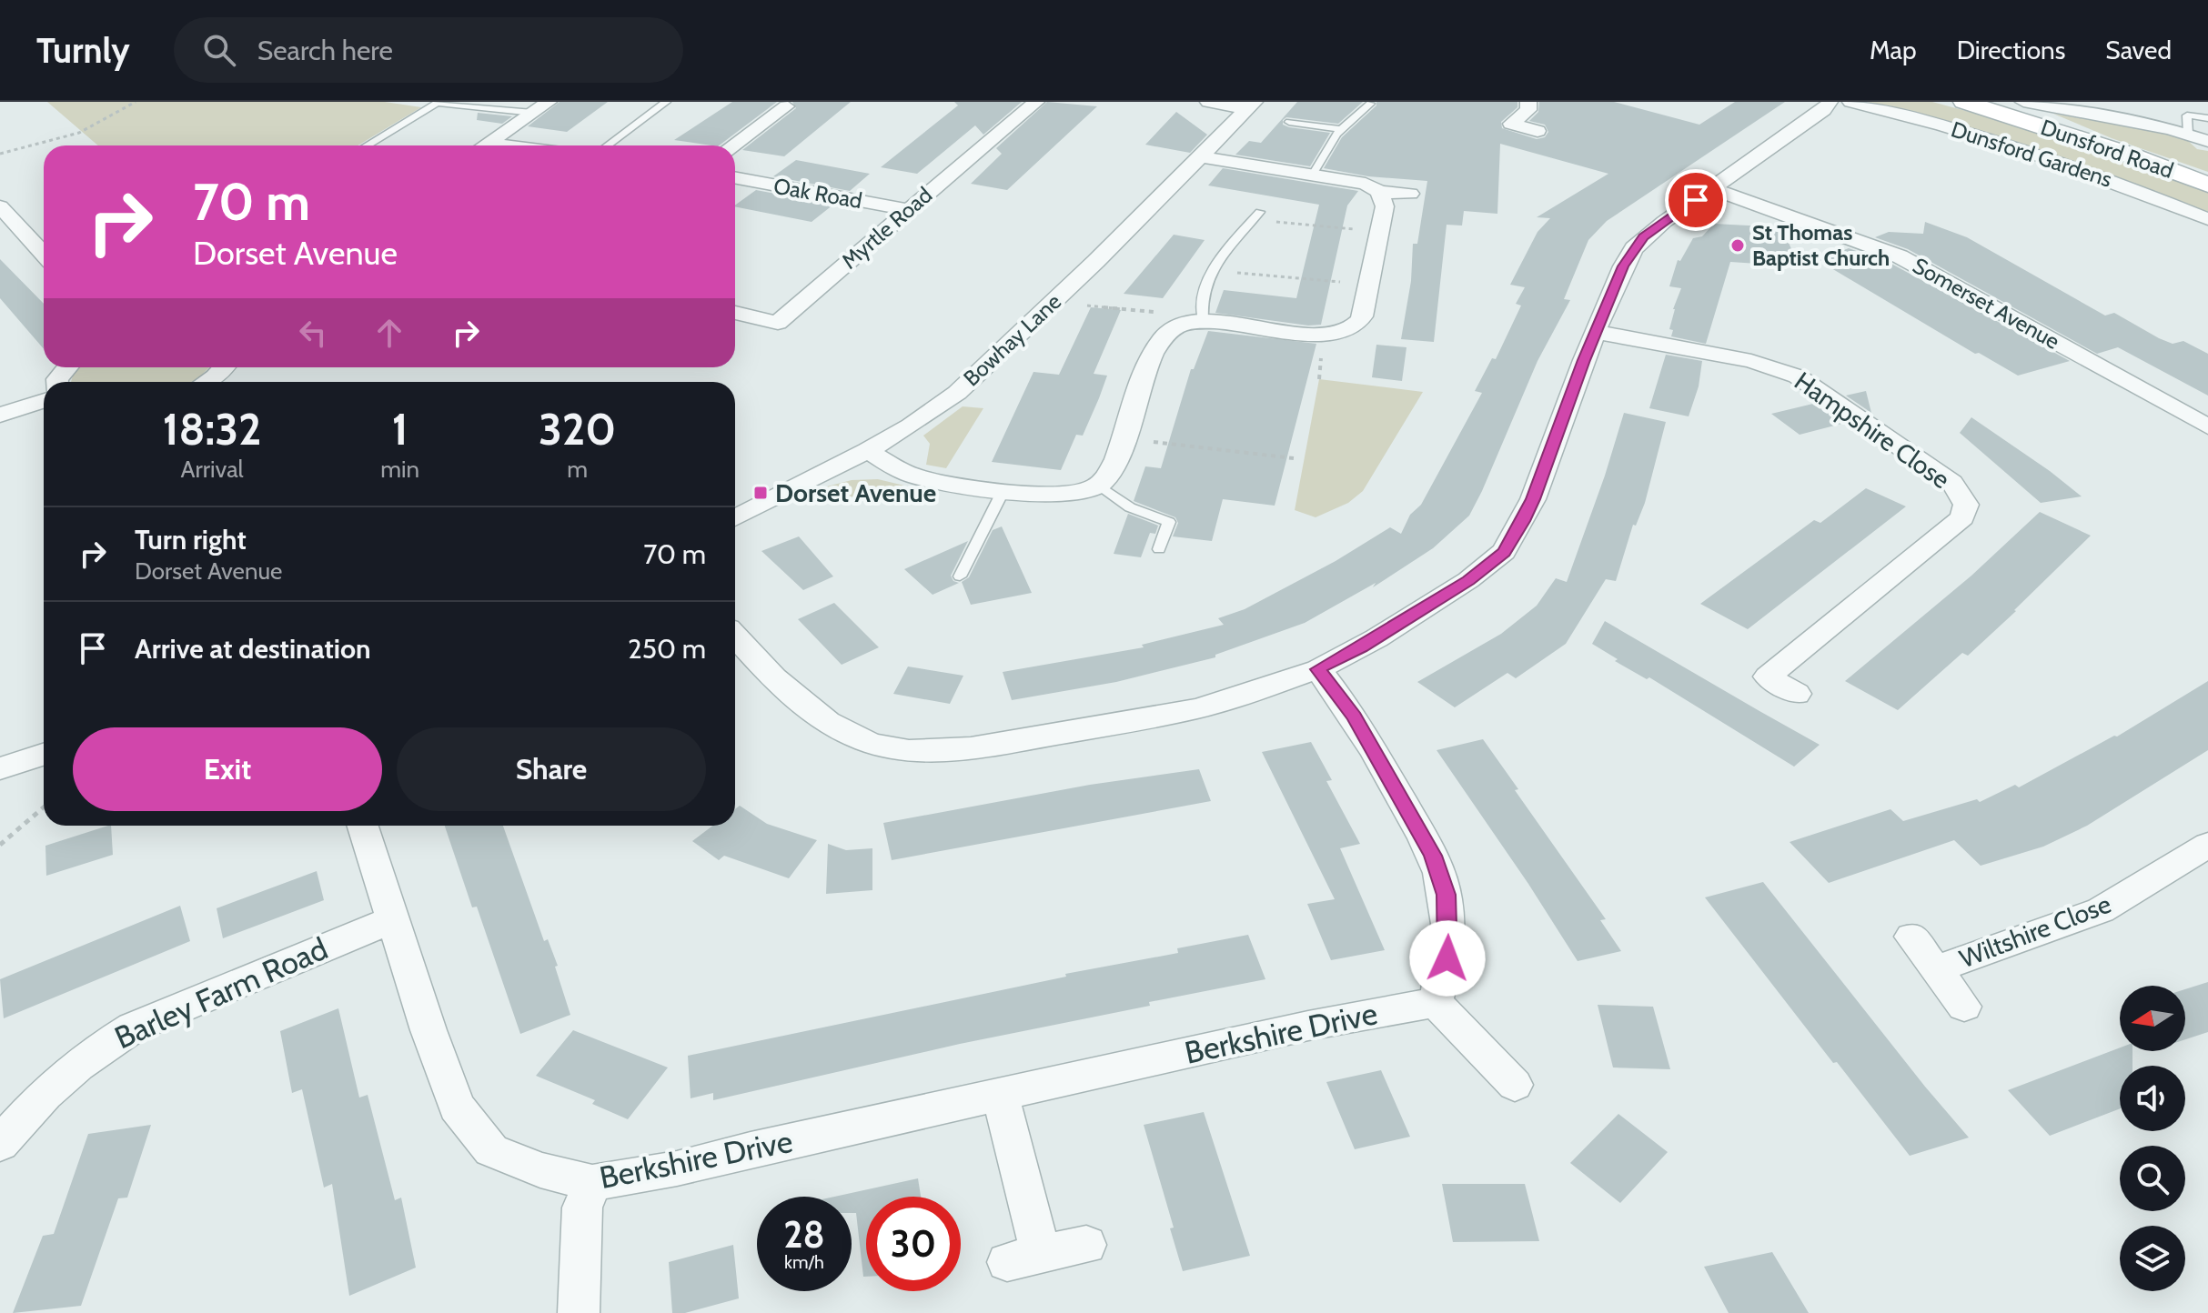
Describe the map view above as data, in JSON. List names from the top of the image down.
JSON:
{
  "streets": {
    "main road": ["Dunsford Road"],
    "street": [
      "Dunsford Gardens",
      "Oak Road",
      "Myrtle Road",
      "Somerset Avenue",
      "Bowhay Lane",
      "Hampshire Close",
      "Wiltshire Close",
      "Barley Farm Road",
      "Berkshire Drive"
    ]
  },
  "crossings": [
    ["Oak Road", "Myrtle Road"],
    ["Barley Farm Road", "Berkshire Drive"]
  ],
  "places": {
    "other": ["St Thomas Baptist Church"],
    "transit": ["Dorset Avenue"]
  },
  "north": "left",
  "page": {
    "header": "Turnly",
    "search": "Search here",
    "nav": ["Map", "Directions", "Saved"],
    "turn": ["70 m", "Dorset Avenue"],
    "eta": [
      "18:32",
      "Arrival",
      "1",
      "min",
      "320",
      "m"
    ],
    "list": [
      {
        "name": "Turn right",
        "note": "Dorset Avenue",
        "value": "70 m"
      },
      {
        "name": "Arrive at destination",
        "value": "250 m"
      }
    ],
    "buttons": ["Exit", "Share"],
    "speed": "28 km/h",
    "limit": "30"
  }
}
